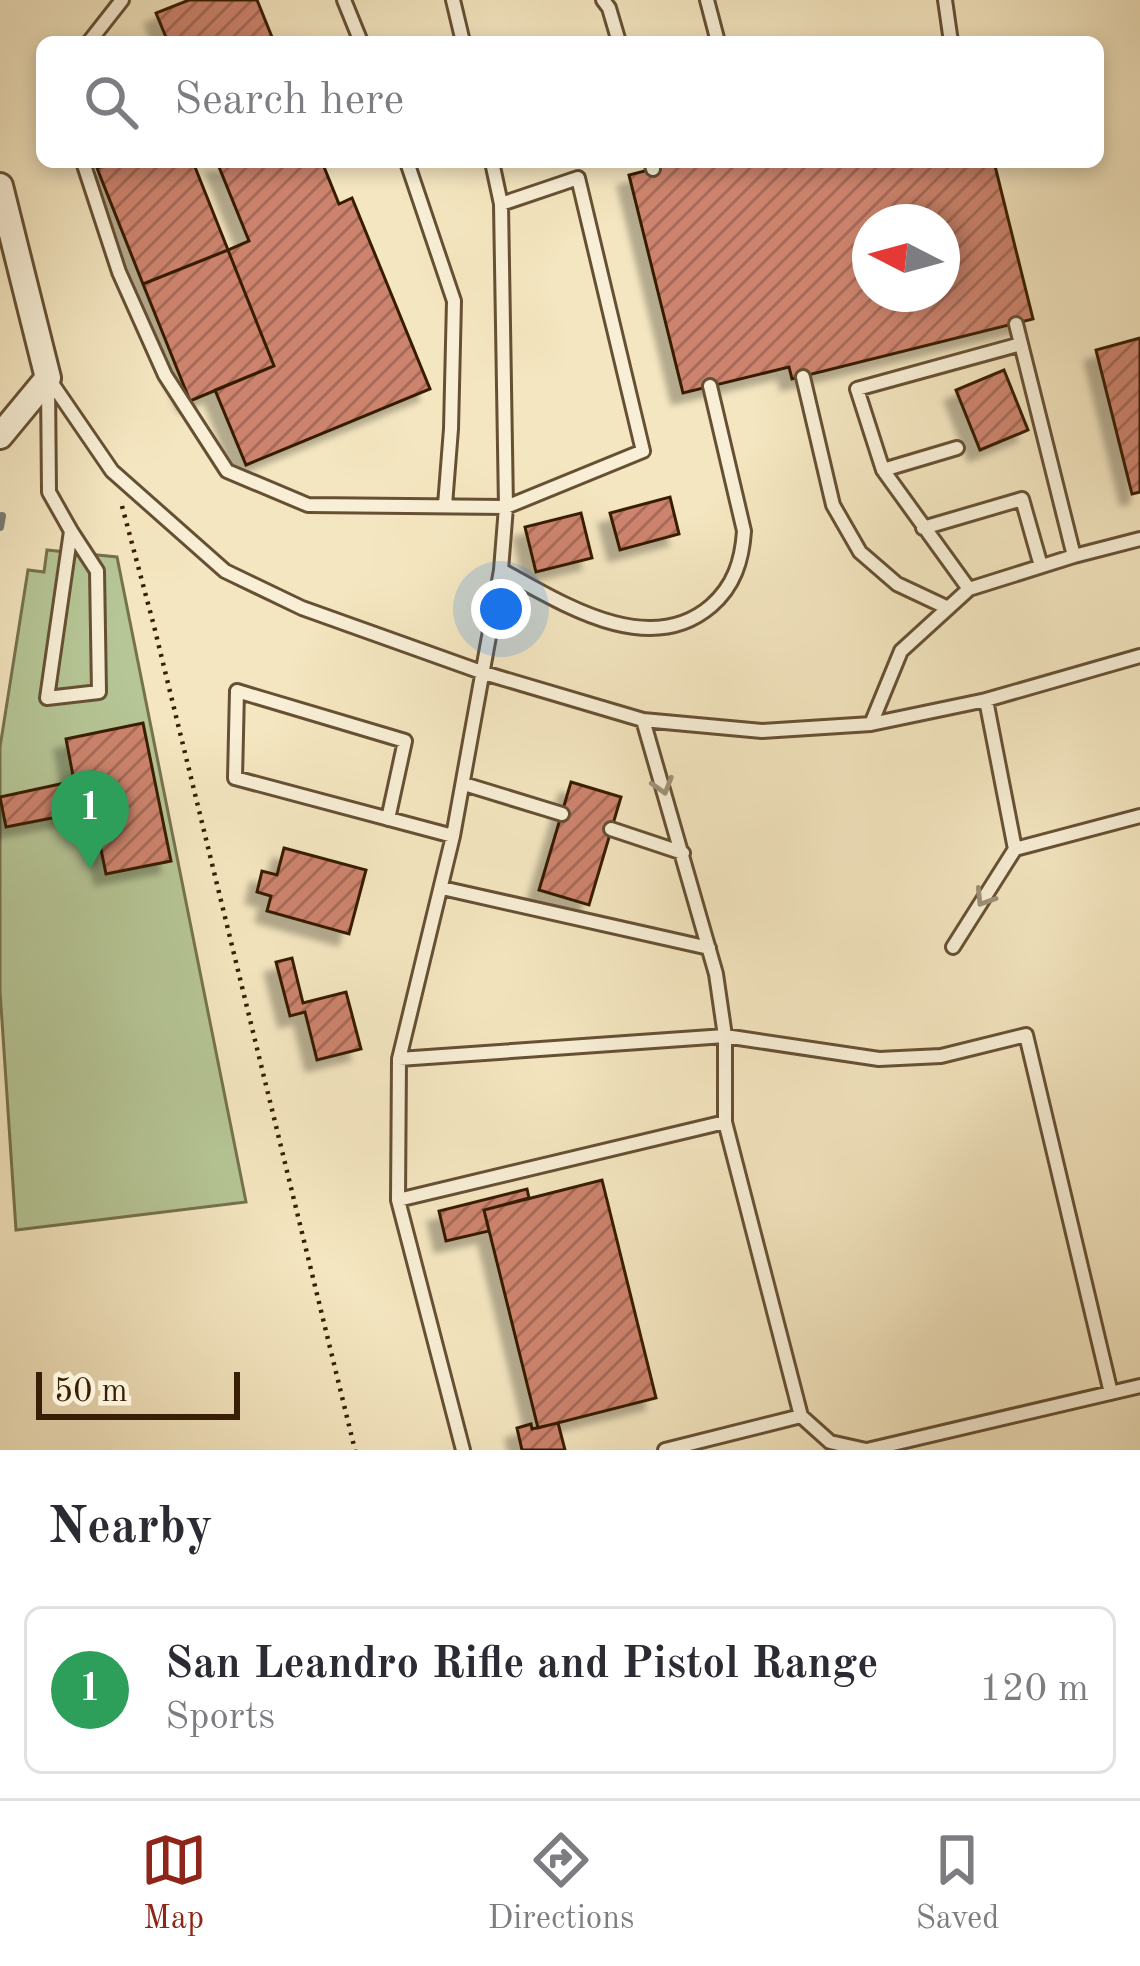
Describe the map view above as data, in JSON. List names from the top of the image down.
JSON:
{
  "scale_bar": "50 m",
  "north": "left",
  "page": {
    "search": "Search here",
    "pins": "1",
    "scale": "50 m",
    "heading": "Nearby",
    "list": [
      {
        "mark": "1",
        "name": "San Leandro Rifle and Pistol Range",
        "note": "Sports",
        "value": "120 m"
      }
    ],
    "nav": ["Map", "Directions", "Saved"]
  }
}
